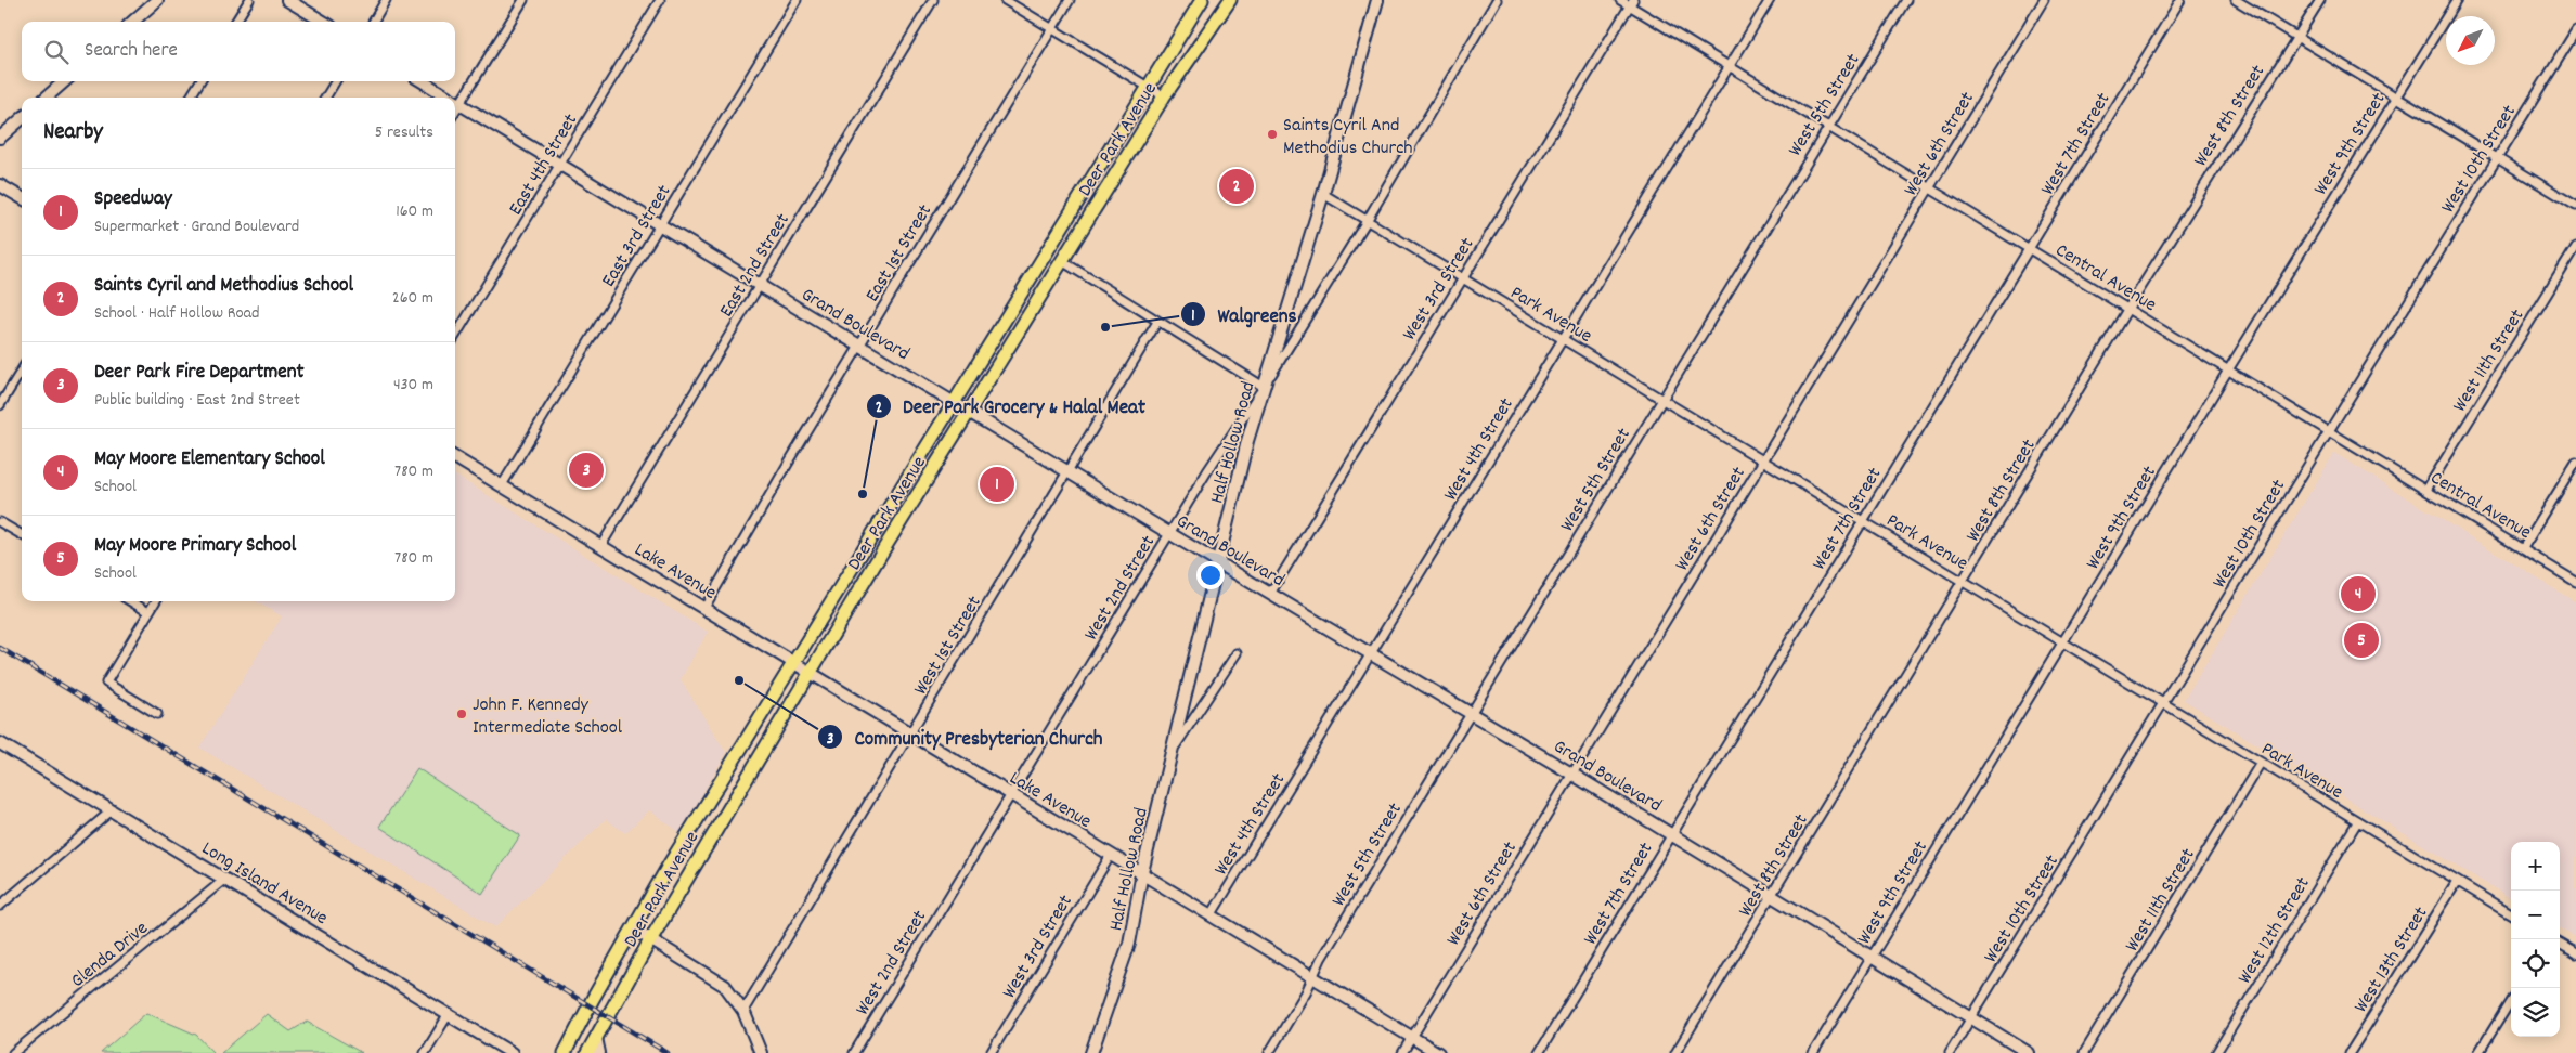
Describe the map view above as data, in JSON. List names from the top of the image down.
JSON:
{
  "streets": {
    "main road": ["Deer Park Avenue"],
    "street": [
      "West 5th Street",
      "West 8th Street",
      "West 6th Street",
      "West 7th Street",
      "West 9th Street",
      "West 10th Street",
      "East 4th Street",
      "East 3rd Street",
      "East 1st Street",
      "East 2nd Street",
      "Central Avenue",
      "West 3rd Street",
      "Park Avenue",
      "Grand Boulevard",
      "West 11th Street",
      "Half Hollow Road",
      "West 4th Street",
      "Lake Avenue",
      "West 2nd Street",
      "West 1st Street",
      "Long Island Avenue",
      "West 12th Street",
      "Glenda Drive",
      "West 13th Street"
    ]
  },
  "crossings": [
    ["West 5th Street", "Central Avenue"],
    ["West 5th Street", "Park Avenue"],
    ["West 5th Street", "Grand Boulevard"],
    ["West 5th Street", "Lake Avenue"],
    ["West 8th Street", "Central Avenue"],
    ["West 8th Street", "Park Avenue"],
    ["West 8th Street", "Grand Boulevard"],
    ["Deer Park Avenue", "Grand Boulevard"],
    ["Deer Park Avenue", "Lake Avenue"],
    ["West 6th Street", "Central Avenue"],
    ["West 6th Street", "Park Avenue"],
    ["West 6th Street", "Grand Boulevard"],
    ["West 6th Street", "Lake Avenue"],
    ["West 7th Street", "Central Avenue"],
    ["West 7th Street", "Park Avenue"],
    ["West 7th Street", "Grand Boulevard"],
    ["West 9th Street", "Central Avenue"],
    ["West 9th Street", "Park Avenue"],
    ["West 9th Street", "Grand Boulevard"],
    ["West 10th Street", "Central Avenue"],
    ["West 10th Street", "Park Avenue"],
    ["West 10th Street", "Grand Boulevard"],
    ["East 4th Street", "Grand Boulevard"],
    ["East 3rd Street", "Grand Boulevard"],
    ["East 3rd Street", "Lake Avenue"],
    ["East 1st Street", "Grand Boulevard"],
    ["East 1st Street", "Lake Avenue"],
    ["East 2nd Street", "Grand Boulevard"],
    ["East 2nd Street", "Lake Avenue"],
    ["Central Avenue", "West 3rd Street"],
    ["Central Avenue", "West 11th Street"],
    ["Central Avenue", "West 4th Street"],
    ["West 3rd Street", "Park Avenue"],
    ["West 3rd Street", "Grand Boulevard"],
    ["West 3rd Street", "Lake Avenue"],
    ["Park Avenue", "West 11th Street"],
    ["Park Avenue", "Half Hollow Road"],
    ["Park Avenue", "West 4th Street"],
    ["Park Avenue", "West 2nd Street"],
    ["Park Avenue", "West 12th Street"],
    ["Park Avenue", "West 13th Street"],
    ["Grand Boulevard", "Half Hollow Road"],
    ["Grand Boulevard", "West 4th Street"],
    ["Grand Boulevard", "West 2nd Street"],
    ["Grand Boulevard", "West 1st Street"],
    ["Half Hollow Road", "Lake Avenue"],
    ["Half Hollow Road", "West 2nd Street"],
    ["West 4th Street", "Lake Avenue"],
    ["Lake Avenue", "West 2nd Street"],
    ["Lake Avenue", "West 1st Street"],
    ["Long Island Avenue", "Glenda Drive"]
  ],
  "places": [
    "Saints Cyril And Methodius Church",
    "Walgreens",
    "Deer Park Grocery & Halal Meat",
    "Community Presbyterian Church",
    "John F. Kennedy Intermediate School"
  ],
  "north": "bottom left",
  "page": {
    "search": "Search here",
    "heading": ["Nearby", "5 results"],
    "pins": [
      "2",
      "3",
      "1",
      "4",
      "5"
    ],
    "list": [
      {
        "mark": "1",
        "name": "Speedway",
        "note": "Supermarket · Grand Boulevard",
        "value": "160 m"
      },
      {
        "mark": "2",
        "name": "Saints Cyril and Methodius School",
        "note": "School · Half Hollow Road",
        "value": "260 m"
      },
      {
        "mark": "3",
        "name": "Deer Park Fire Department",
        "note": "Public building · East 2nd Street",
        "value": "430 m"
      },
      {
        "mark": "4",
        "name": "May Moore Elementary School",
        "note": "School",
        "value": "780 m"
      },
      {
        "mark": "5",
        "name": "May Moore Primary School",
        "note": "School",
        "value": "780 m"
      }
    ],
    "map_buttons": ["+", "−"]
  }
}
